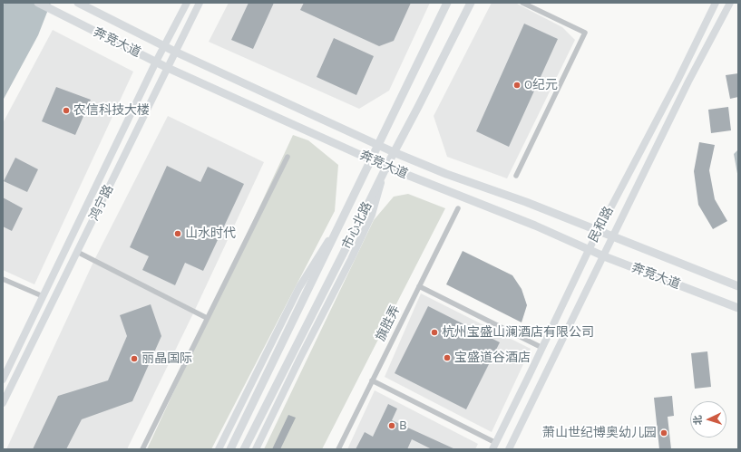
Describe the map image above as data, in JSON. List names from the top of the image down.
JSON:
{
  "streets": {
    "main road": [
      "奔竞大道",
      "鸿宁路",
      "民和路",
      "市心北路"
    ],
    "street": ["旗胜弄"]
  },
  "crossings": [
    ["奔竞大道", "鸿宁路"],
    ["奔竞大道", "民和路"],
    ["奔竞大道", "市心北路"]
  ],
  "places": [
    "O纪元",
    "农信科技大楼",
    "山水时代",
    "杭州宝盛山澜酒店有限公司",
    "宝盛道谷酒店",
    "丽晶国际",
    "B",
    "萧山世纪博奥幼儿园"
  ],
  "north": "left"
}
